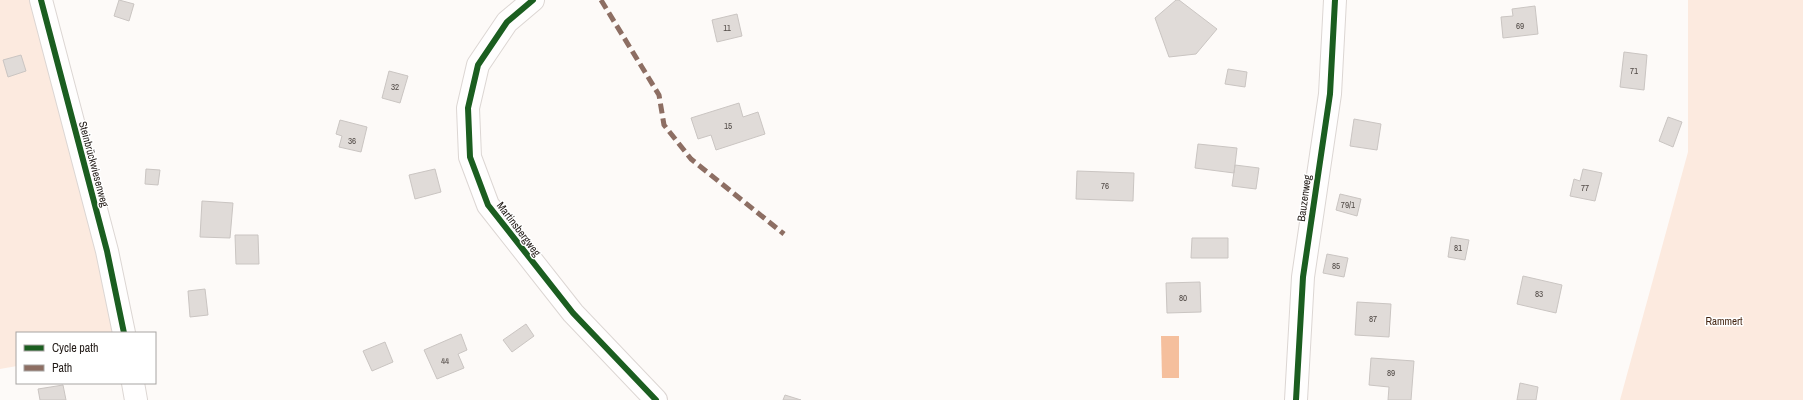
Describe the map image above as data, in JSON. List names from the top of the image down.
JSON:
{
  "streets": {
    "street": ["Steinbrückwiesenweg", "Bauzenweg", "Martinsbergweg"]
  },
  "parks": ["Rammert"],
  "house_numbers": [
    "69",
    "11",
    "71",
    "32",
    "15",
    "36",
    "76",
    "77",
    "79/1",
    "81",
    "85",
    "83",
    "80",
    "87",
    "44",
    "89"
  ],
  "legend": ["Cycle path", "Path"]
}
